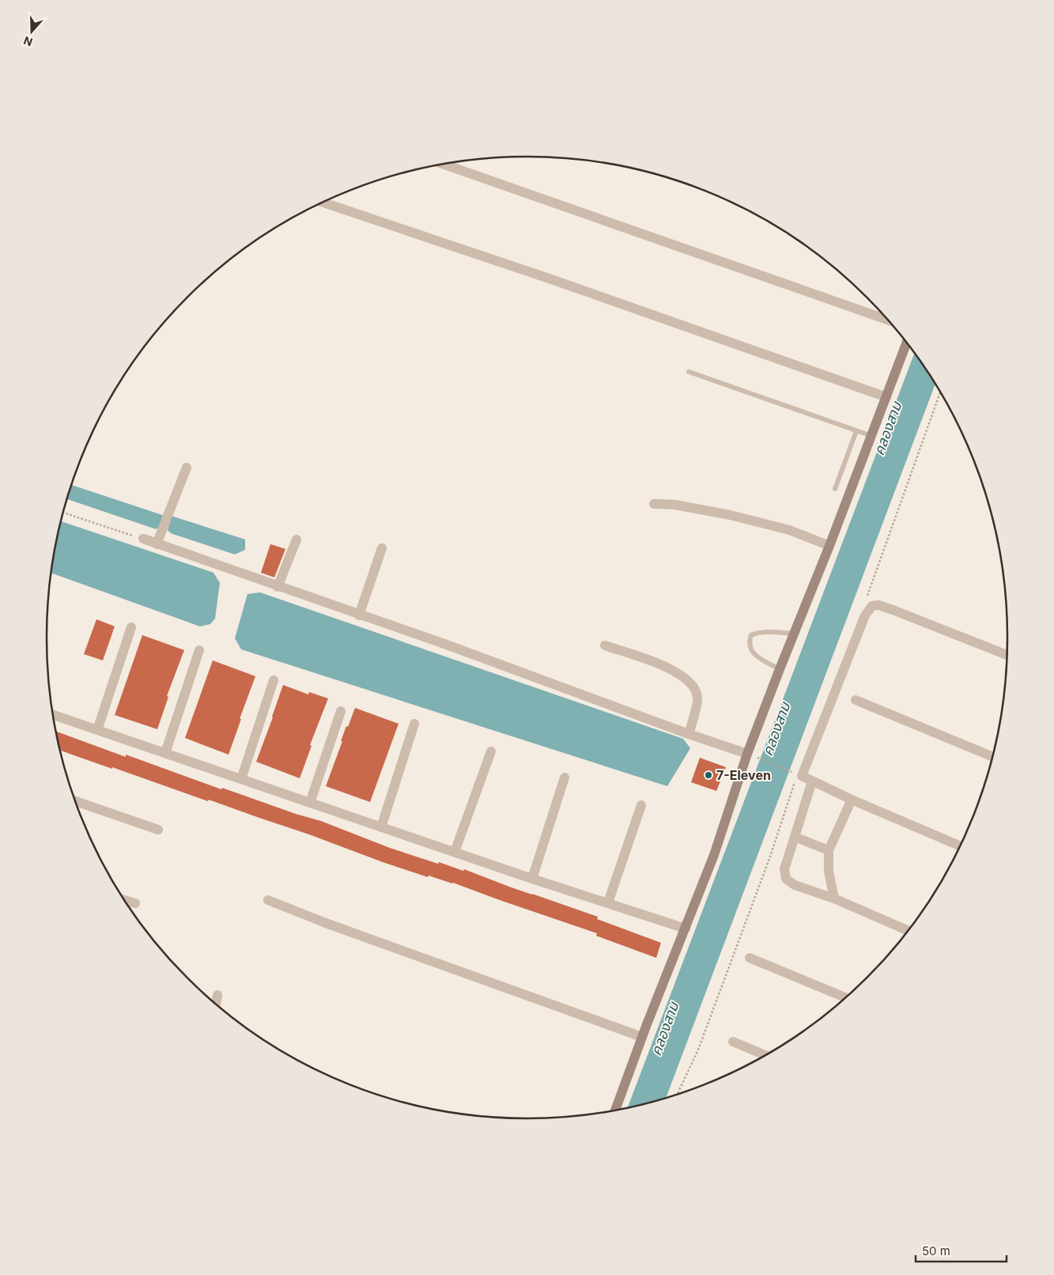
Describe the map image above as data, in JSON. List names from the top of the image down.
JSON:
{
  "water": ["คลองสาม"],
  "places": ["7-Eleven"],
  "scale_bar": "50 m",
  "north": "bottom"
}
